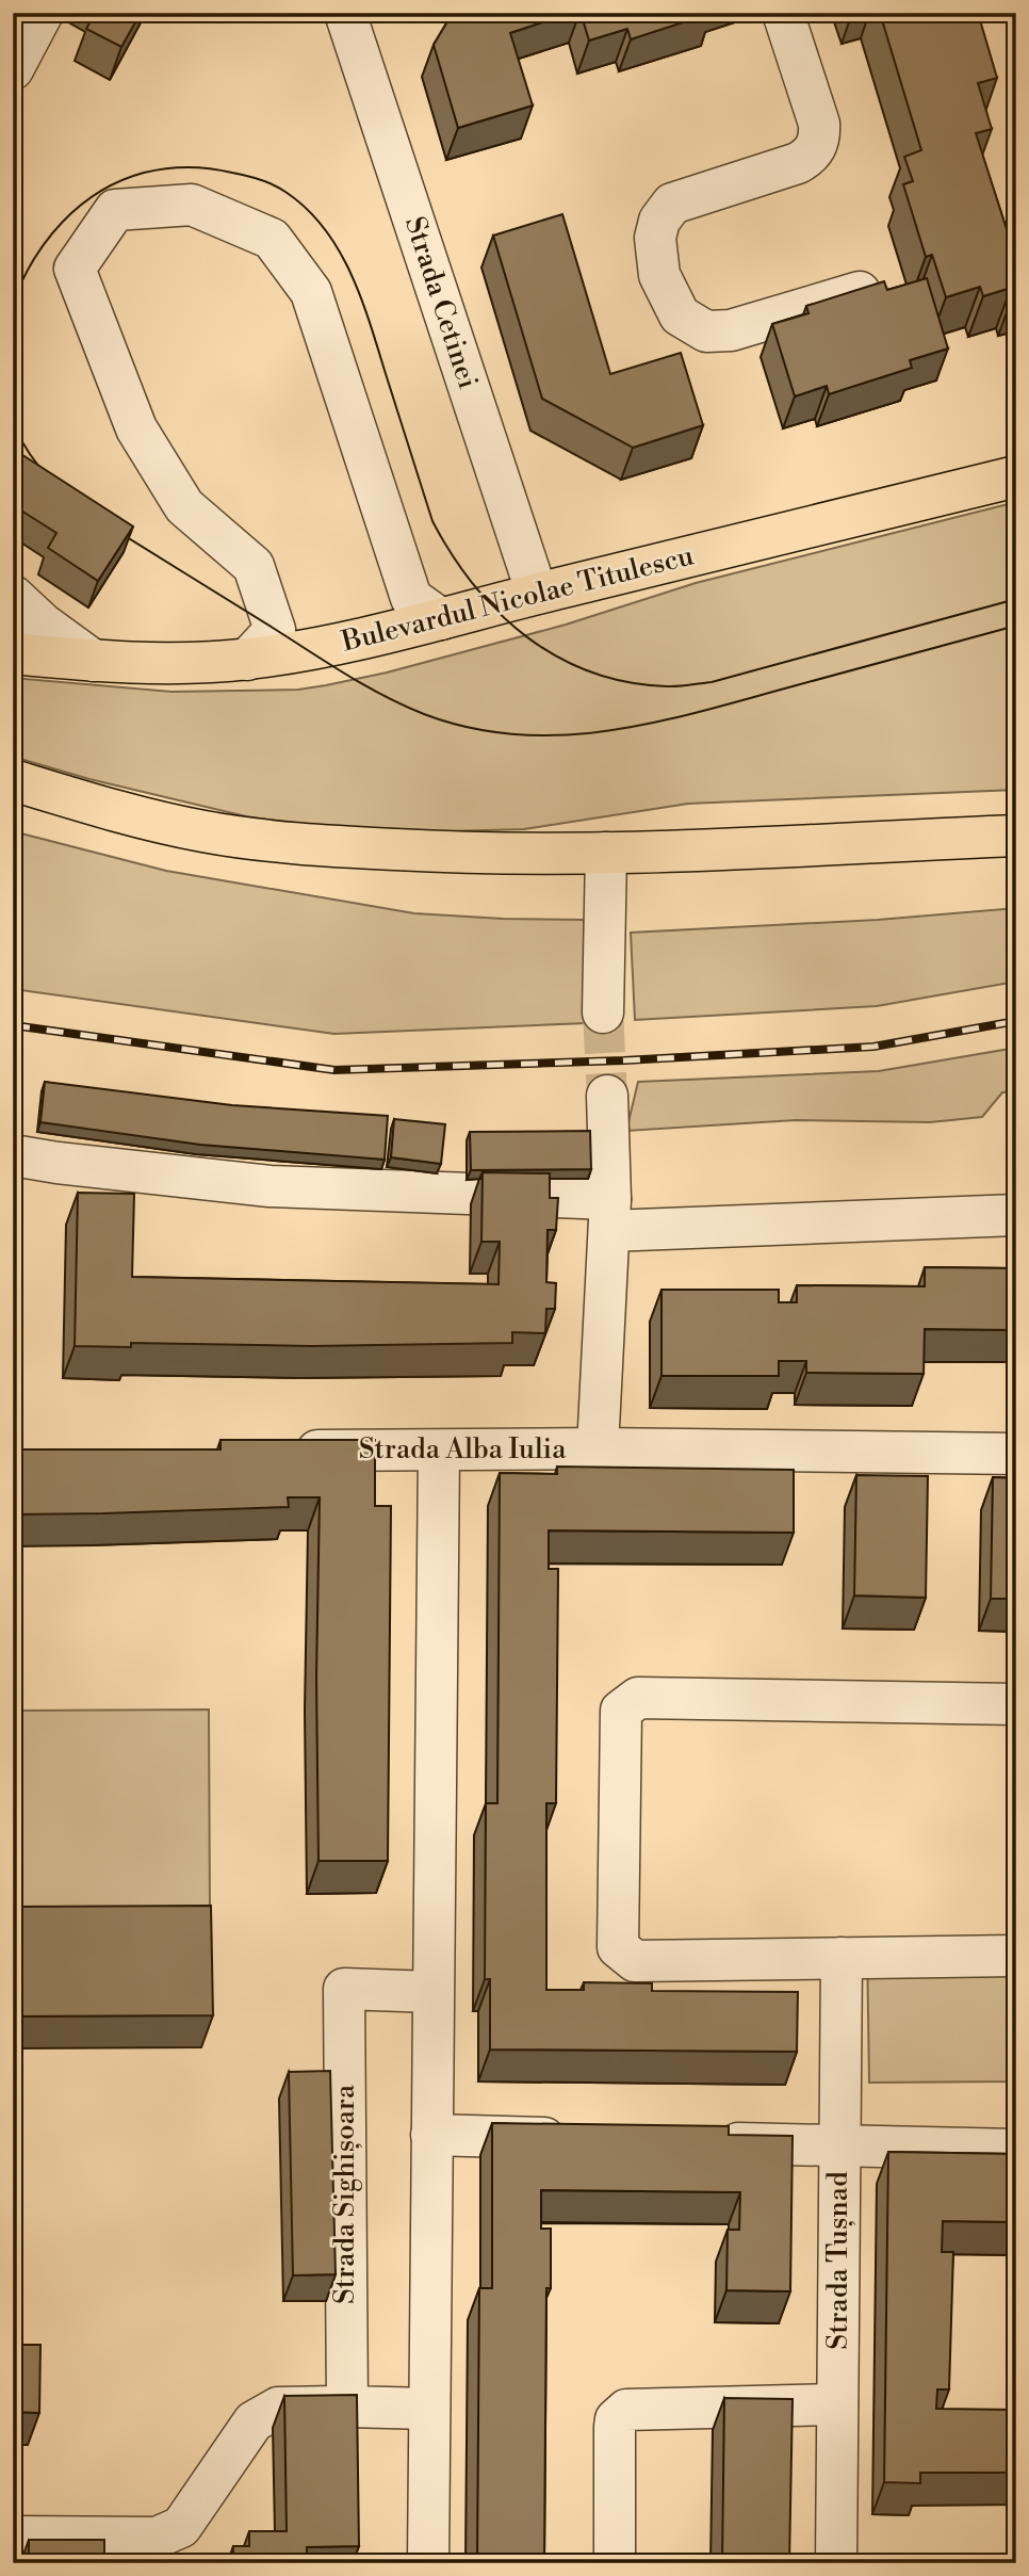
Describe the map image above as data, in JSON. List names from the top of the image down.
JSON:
{
  "streets": {
    "main road": ["Bulevardul Nicolae Titulescu"],
    "street": [
      "Strada Cetinei",
      "Strada Alba Iulia",
      "Strada Sighișoara",
      "Strada Tușnad"
    ]
  },
  "crossings": [
    ["Strada Cetinei", "Bulevardul Nicolae Titulescu"]
  ]
}
